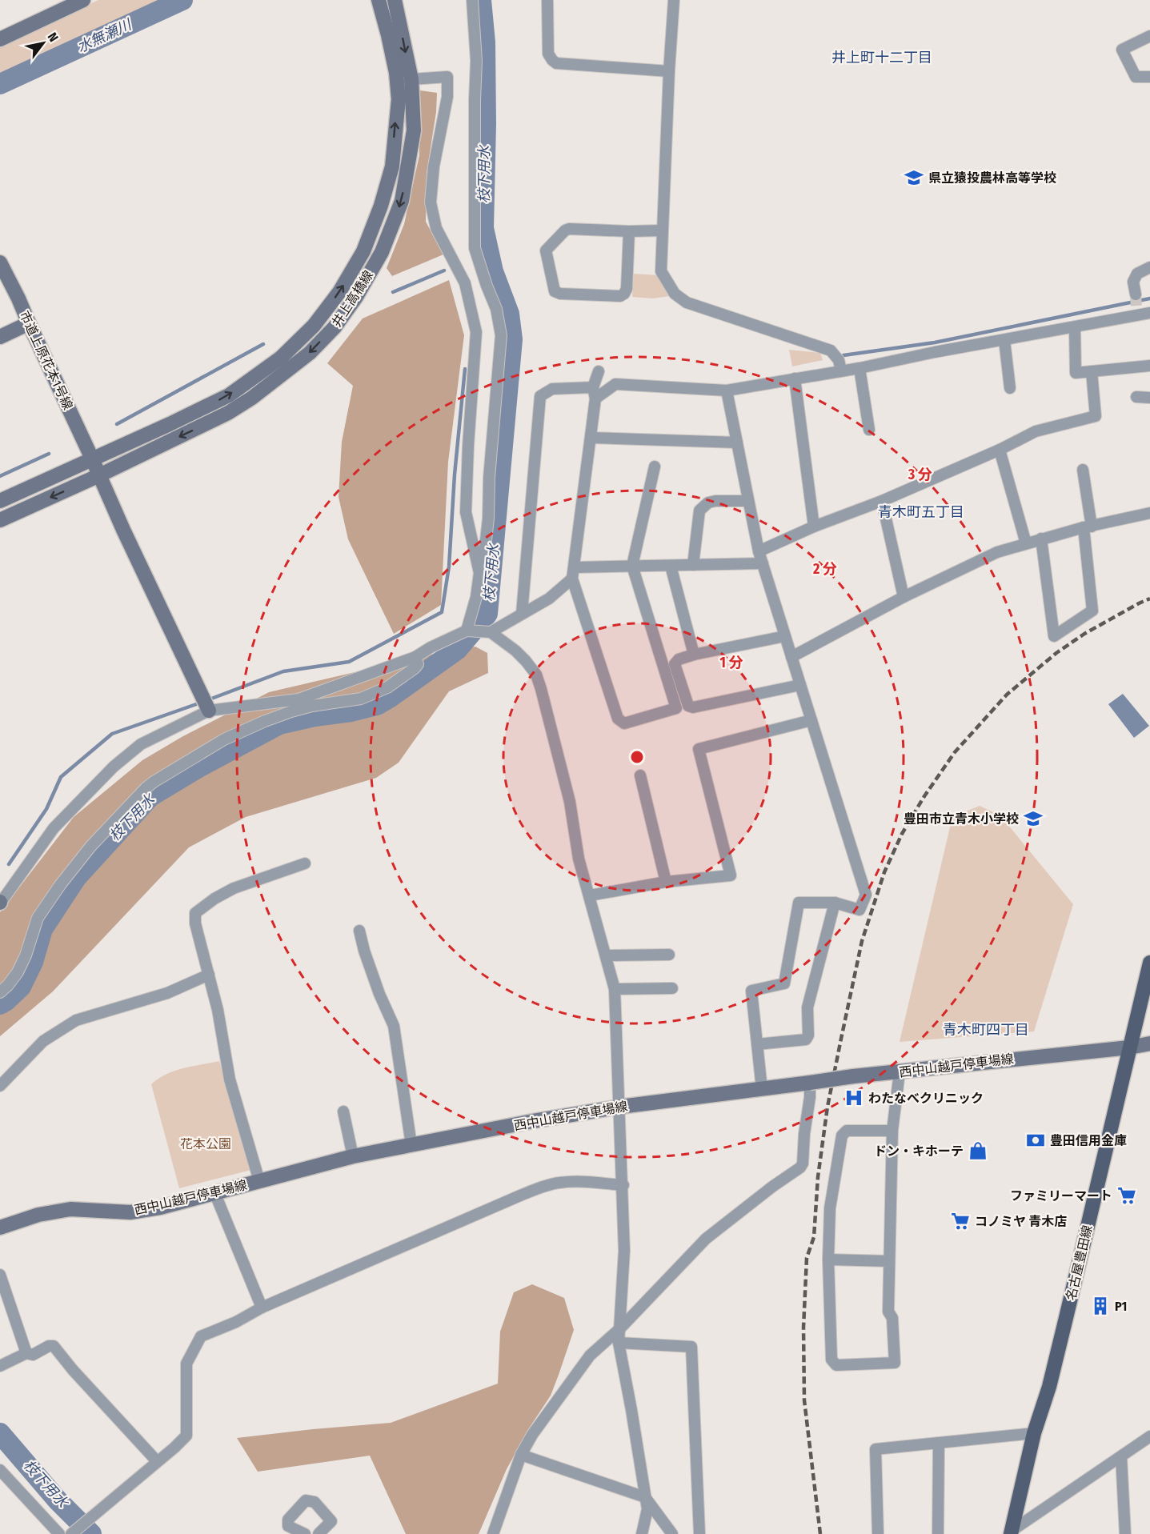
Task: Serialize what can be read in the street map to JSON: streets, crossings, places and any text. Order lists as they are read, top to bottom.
{
  "streets": {
    "main road": ["名古屋豊田線"],
    "street": ["井上高橋線", "市道上原花本1号線", "西中山越戸停車場線"]
  },
  "crossings": [
    ["井上高橋線", "市道上原花本1号線"],
    ["西中山越戸停車場線", "名古屋豊田線"]
  ],
  "districts": ["井上町十二丁目", "青木町五丁目", "青木町四丁目"],
  "water": ["水無瀬川", "枝下用水"],
  "parks": ["花本公園"],
  "places": {
    "school or university": ["県立猿投農林高等学校", "豊田市立青木小学校"],
    "hospital": ["わたなべクリニック"],
    "bank": ["豊田信用金庫"],
    "shop": ["ドン・キホーテ"],
    "supermarket": ["ファミリーマート", "コノミヤ 青木店"],
    "building": ["P1"]
  },
  "north": "top right",
  "rings": ["3 分", "2 分", "1 分"]
}
